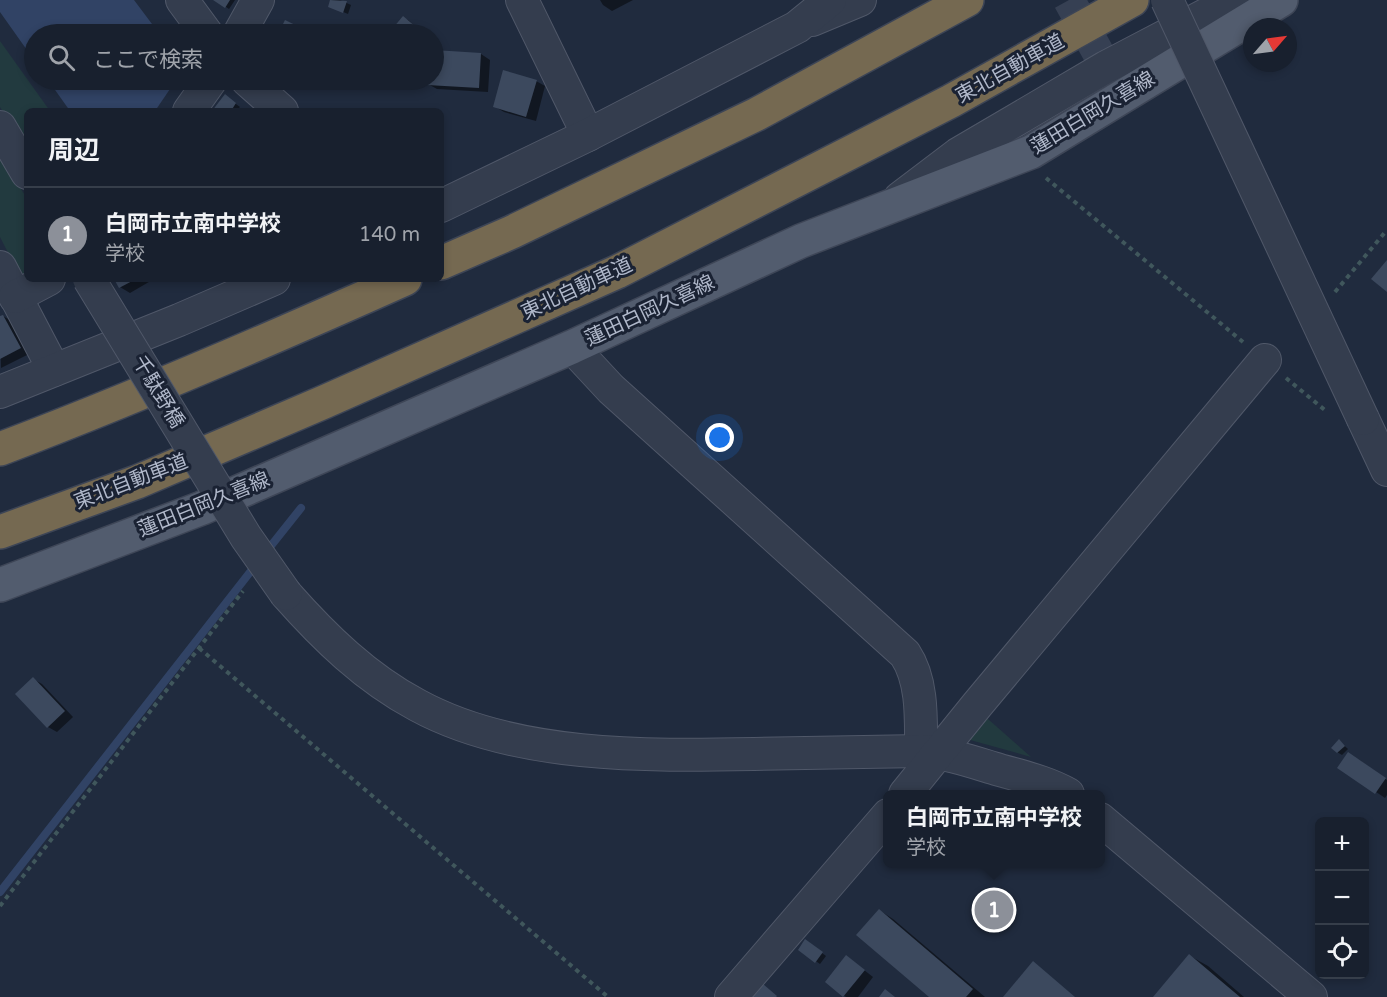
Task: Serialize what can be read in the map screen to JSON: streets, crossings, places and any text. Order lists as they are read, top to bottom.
{
  "streets": {
    "highway": ["東北自動車道"],
    "main road": ["蓮田白岡久喜線"],
    "street": ["千駄野橋"]
  },
  "north": "top right",
  "page": {
    "search": "ここで検索",
    "heading": "周辺",
    "list": [
      {
        "mark": "1",
        "name": "白岡市立南中学校",
        "note": "学校",
        "value": "140 m"
      }
    ],
    "popup": ["白岡市立南中学校", "学校"],
    "map_buttons": ["+", "−"],
    "pins": "1"
  }
}
